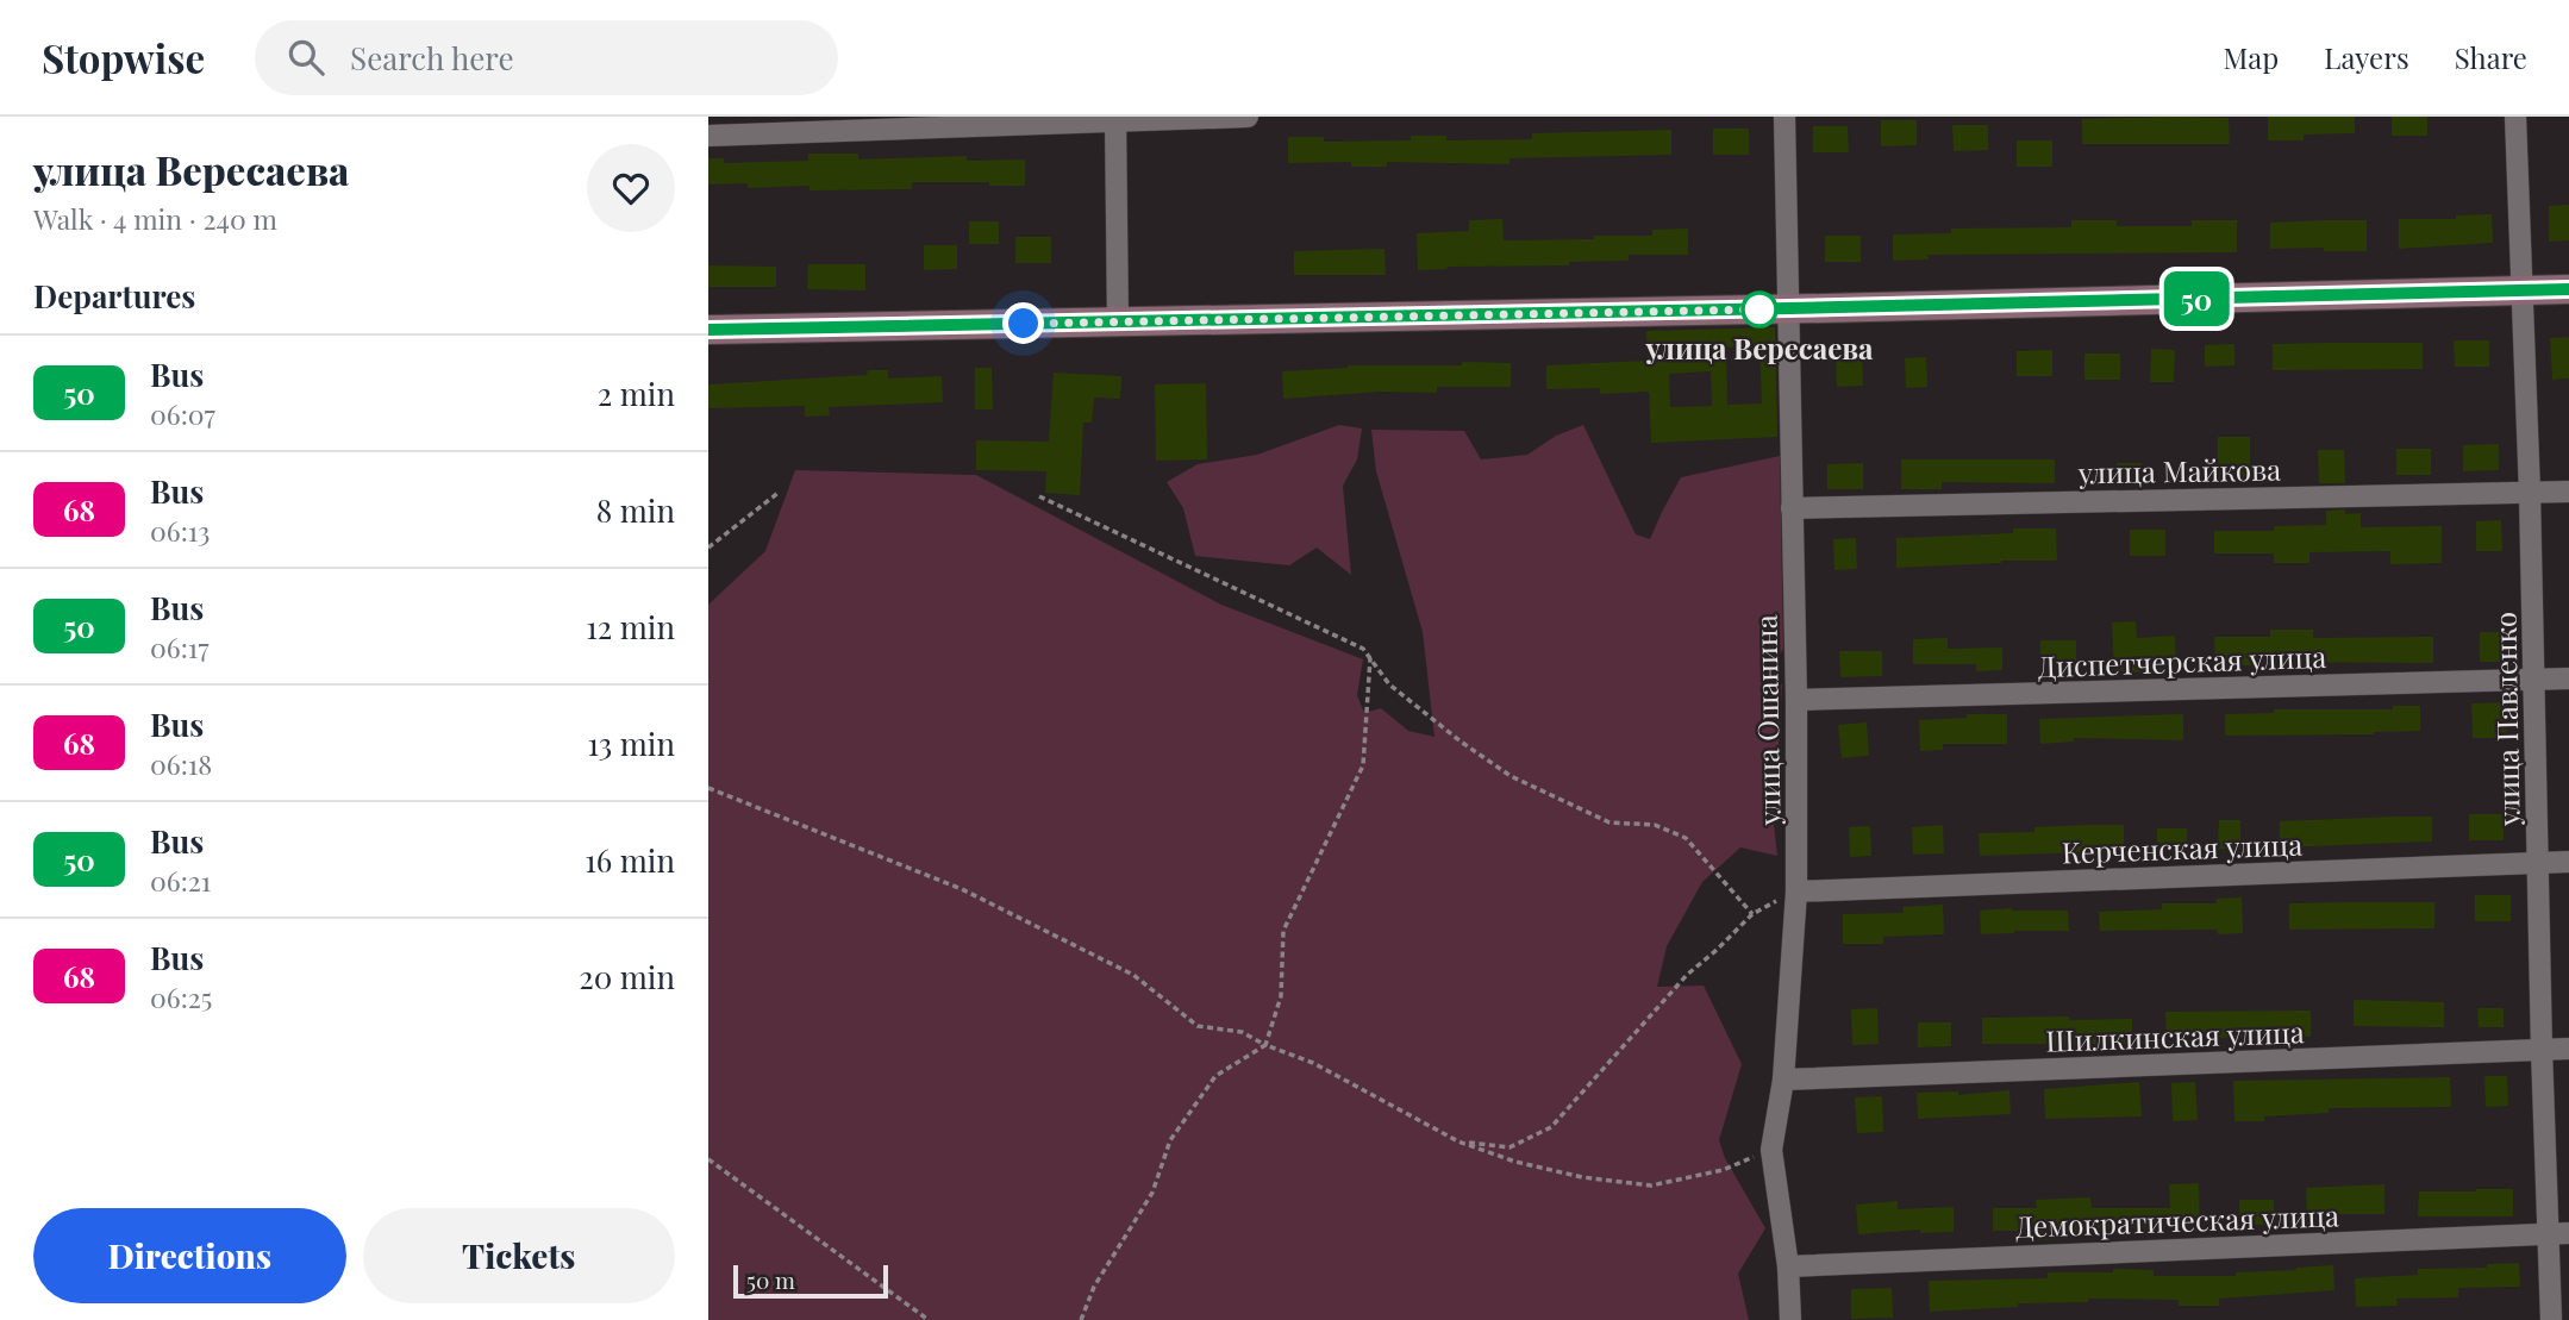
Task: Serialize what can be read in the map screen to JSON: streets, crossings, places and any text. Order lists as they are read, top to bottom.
{
  "streets": {
    "street": [
      "улица Майкова",
      "Диспетчерская улица",
      "улица Павленко",
      "улица Ошанина",
      "Керченская улица",
      "Шилкинская улица",
      "Демократическая улица"
    ]
  },
  "crossings": [
    ["улица Майкова", "улица Павленко"],
    ["улица Майкова", "улица Ошанина"],
    ["Диспетчерская улица", "улица Павленко"],
    ["Диспетчерская улица", "улица Ошанина"],
    ["улица Павленко", "Керченская улица"],
    ["улица Павленко", "Шилкинская улица"],
    ["улица Павленко", "Демократическая улица"],
    ["улица Ошанина", "Керченская улица"],
    ["улица Ошанина", "Шилкинская улица"],
    ["улица Ошанина", "Демократическая улица"]
  ],
  "places": ["улица Вересаева"],
  "lines": ["bus line 50"],
  "scale_bar": "50 m",
  "page": {
    "header": "Stopwise",
    "search": "Search here",
    "nav": ["Map", "Layers", "Share"],
    "heading": [
      ["улица Вересаева", "Walk · 4 min · 240 m"],
      "Departures"
    ],
    "on_map": "50",
    "list": [
      {
        "mark": "50",
        "name": "Bus",
        "note": "06:07",
        "value": "2 min"
      },
      {
        "mark": "68",
        "name": "Bus",
        "note": "06:13",
        "value": "8 min"
      },
      {
        "mark": "50",
        "name": "Bus",
        "note": "06:17",
        "value": "12 min"
      },
      {
        "mark": "68",
        "name": "Bus",
        "note": "06:18",
        "value": "13 min"
      },
      {
        "mark": "50",
        "name": "Bus",
        "note": "06:21",
        "value": "16 min"
      },
      {
        "mark": "68",
        "name": "Bus",
        "note": "06:25",
        "value": "20 min"
      }
    ],
    "buttons": ["Directions", "Tickets"],
    "scale": "50 m"
  }
}
